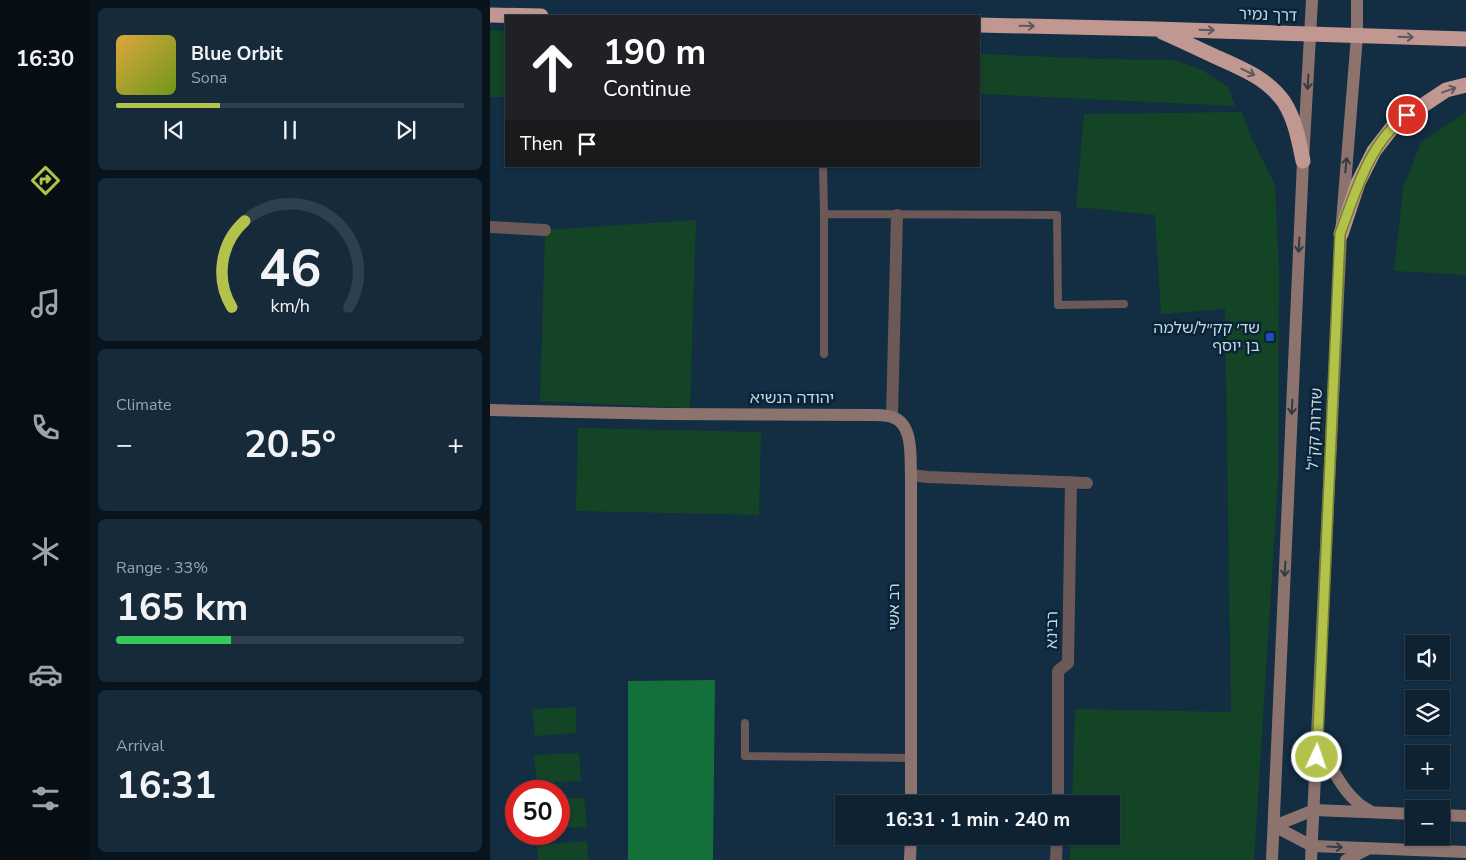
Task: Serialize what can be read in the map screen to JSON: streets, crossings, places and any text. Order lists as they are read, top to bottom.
{
  "streets": {
    "highway": ["דרך נמיר"],
    "main road": ["יהודה הנשיא", "שדרות קק\"ל", "רב אשי"],
    "street": ["רבינא"]
  },
  "crossings": [
    ["דרך נמיר", "שדרות קק\"ל"],
    ["יהודה הנשיא", "רב אשי"]
  ],
  "one_way": ["דרך נמיר"],
  "places": {
    "transit": ["שד׳ קק״ל/שלמה בן יוסף"]
  },
  "page": {
    "tabs": "16:30",
    "turn": ["190 m", "Continue"],
    "song": ["Blue Orbit", "Sona"],
    "then": "Then",
    "tile": [
      "Climate",
      ["Range · 33%", "165 km"],
      ["Arrival", "16:31"]
    ],
    "heat": ["−", "20.5°", "+"],
    "map_buttons": ["+", "−"],
    "limit": "50",
    "trip": "16:31 · 1 min · 240 m",
    "gauge": ["46", "km/h"]
  }
}
